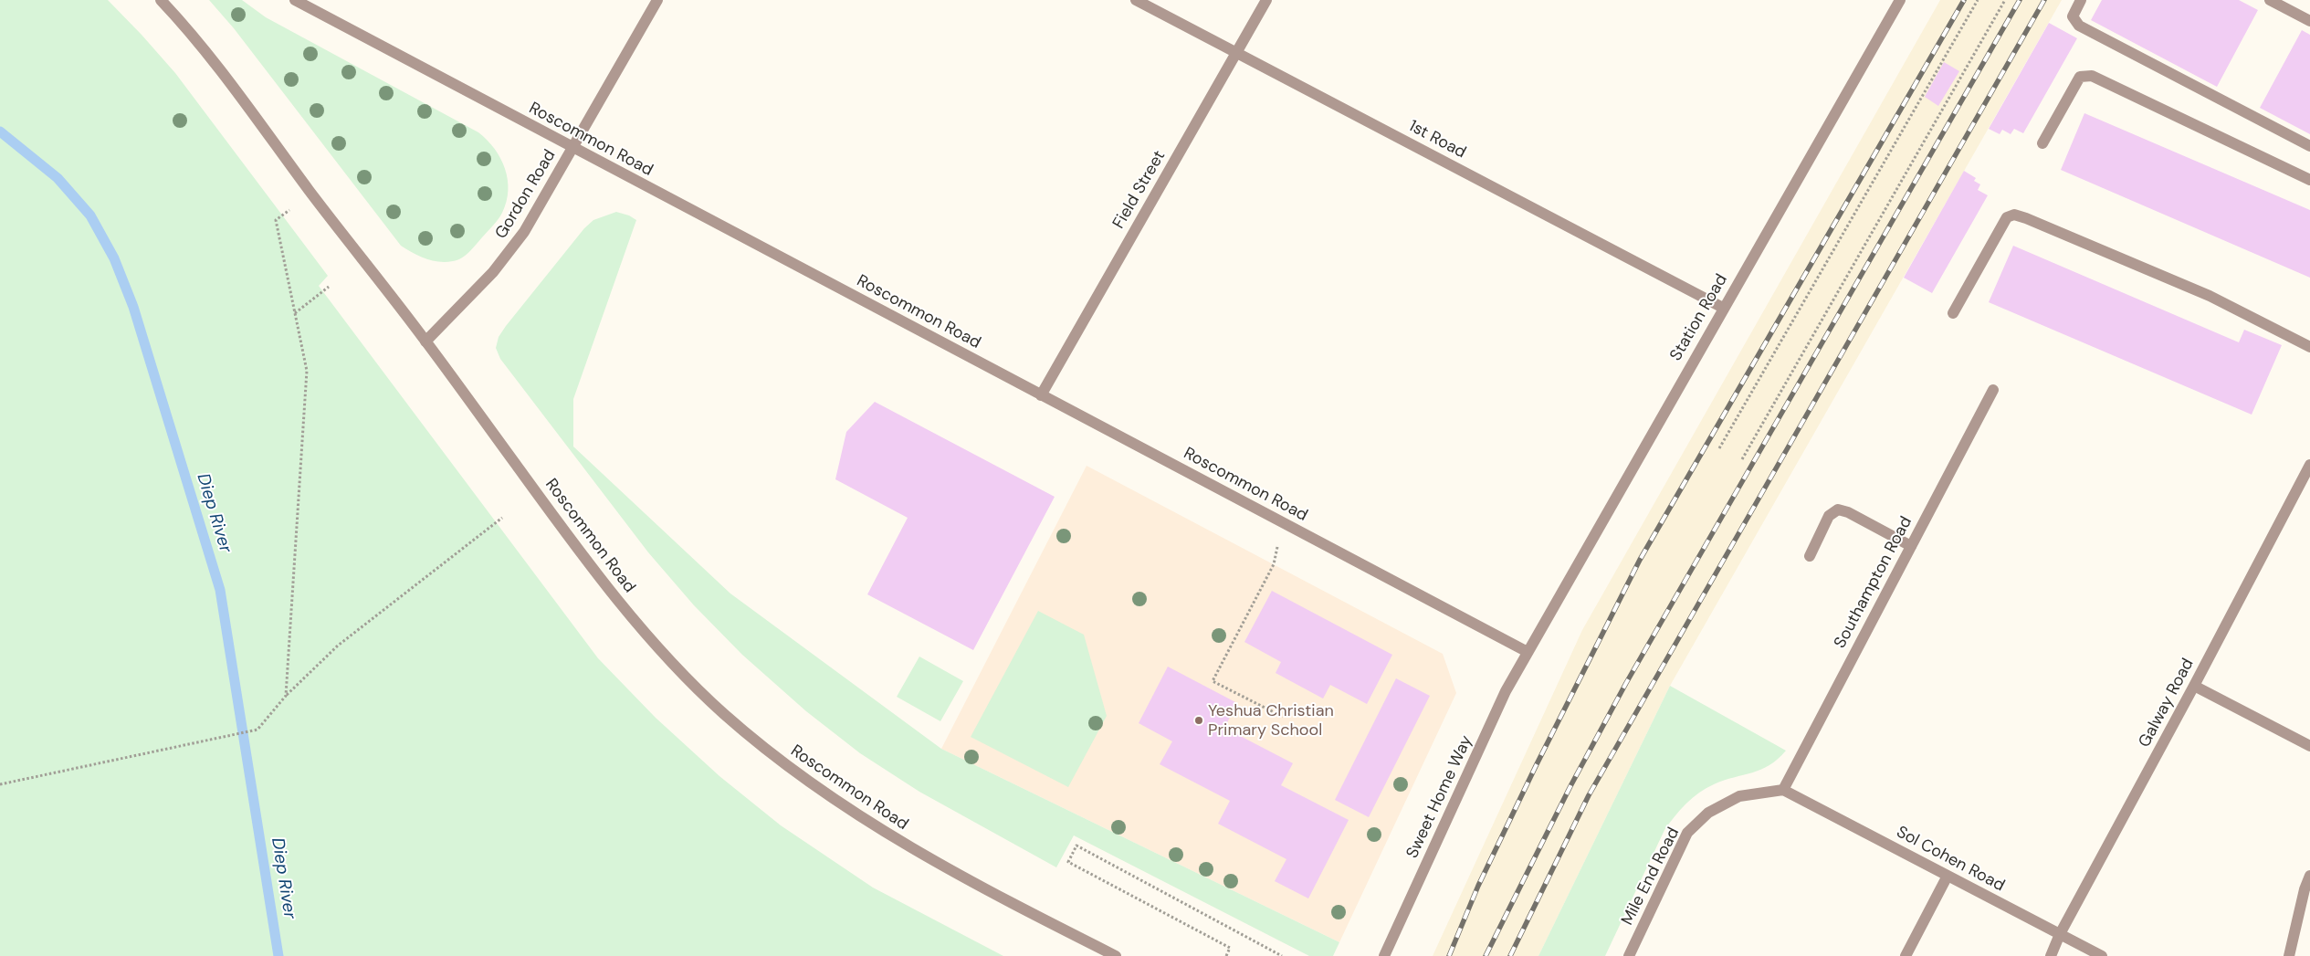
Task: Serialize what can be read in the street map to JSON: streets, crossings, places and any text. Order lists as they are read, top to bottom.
{
  "streets": {
    "street": [
      "Roscommon Road",
      "1st Road",
      "Field Street",
      "Gordon Road",
      "Station Road",
      "Southampton Road",
      "Galway Road",
      "Sweet Home Way",
      "Sol Cohen Road",
      "Mile End Road"
    ]
  },
  "crossings": [
    ["Roscommon Road", "Field Street"],
    ["Roscommon Road", "Gordon Road"],
    ["Roscommon Road", "Station Road"],
    ["Roscommon Road", "Sweet Home Way"],
    ["1st Road", "Field Street"],
    ["1st Road", "Station Road"],
    ["Station Road", "Sweet Home Way"],
    ["Southampton Road", "Sol Cohen Road"],
    ["Southampton Road", "Mile End Road"],
    ["Galway Road", "Sol Cohen Road"],
    ["Sol Cohen Road", "Mile End Road"]
  ],
  "water": ["Diep River"],
  "places": ["Yeshua Christian Primary School"]
}
